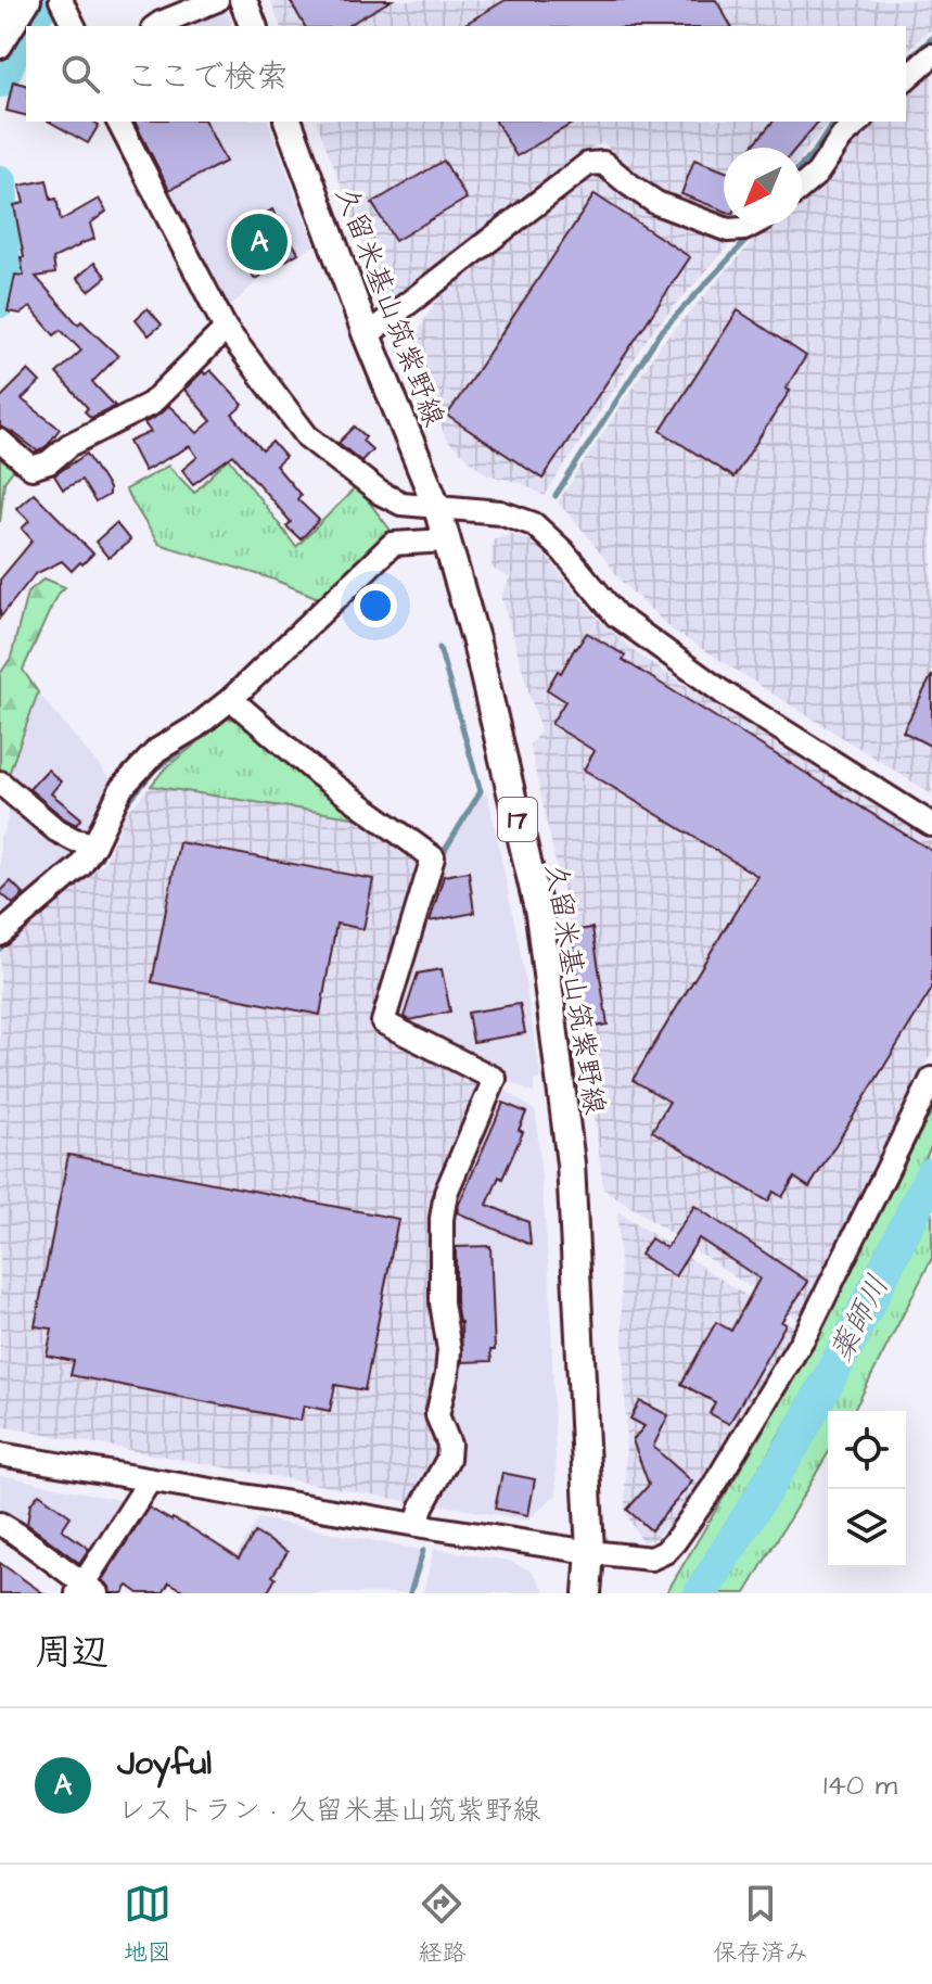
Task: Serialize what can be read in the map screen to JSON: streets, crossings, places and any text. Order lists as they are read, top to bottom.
{
  "streets": {
    "main road": ["久留米基山筑紫野線", "17"]
  },
  "water": ["薬師川"],
  "north": "bottom left",
  "page": {
    "search": "ここで検索",
    "pins": "A",
    "heading": "周辺",
    "list": [
      {
        "mark": "A",
        "name": "Joyful",
        "note": "レストラン · 久留米基山筑紫野線",
        "value": "140 m"
      }
    ],
    "nav": ["地図", "経路", "保存済み"]
  }
}
